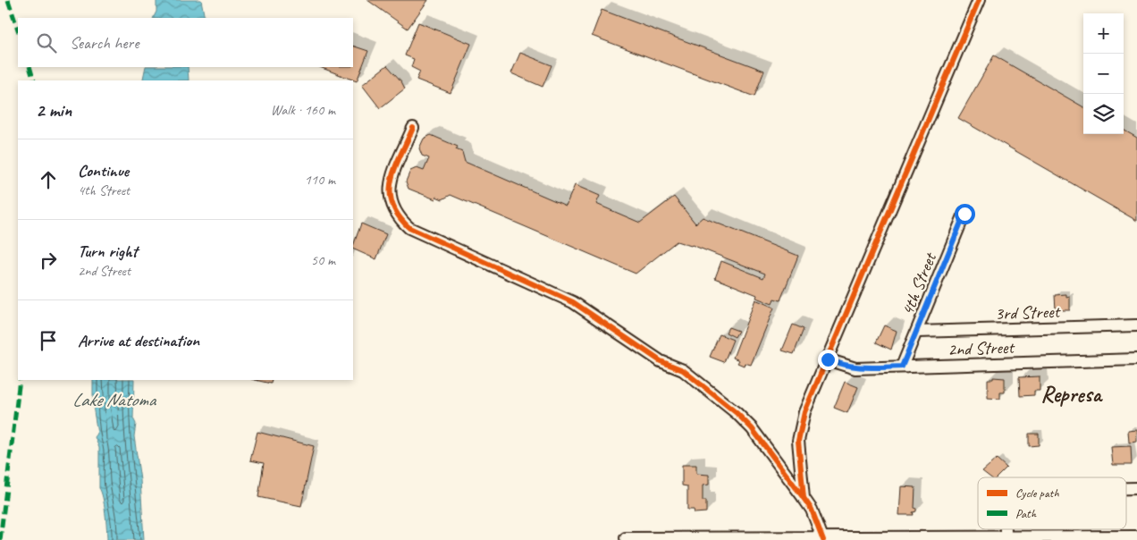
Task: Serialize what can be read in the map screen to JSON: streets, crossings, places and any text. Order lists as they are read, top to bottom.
{
  "streets": {
    "street": ["4th Street", "3rd Street", "2nd Street"]
  },
  "crossings": [
    ["4th Street", "3rd Street"],
    ["4th Street", "2nd Street"]
  ],
  "districts": ["Represa"],
  "water": ["Lake Natoma"],
  "legend": ["Cycle path", "Path"],
  "page": {
    "map_buttons": ["+", "−"],
    "search": "Search here",
    "heading": ["2 min", "Walk · 160 m"],
    "list": [
      ["Continue", "4th Street", "110 m"],
      ["Turn right", "2nd Street", "50 m"],
      "Arrive at destination"
    ]
  }
}
